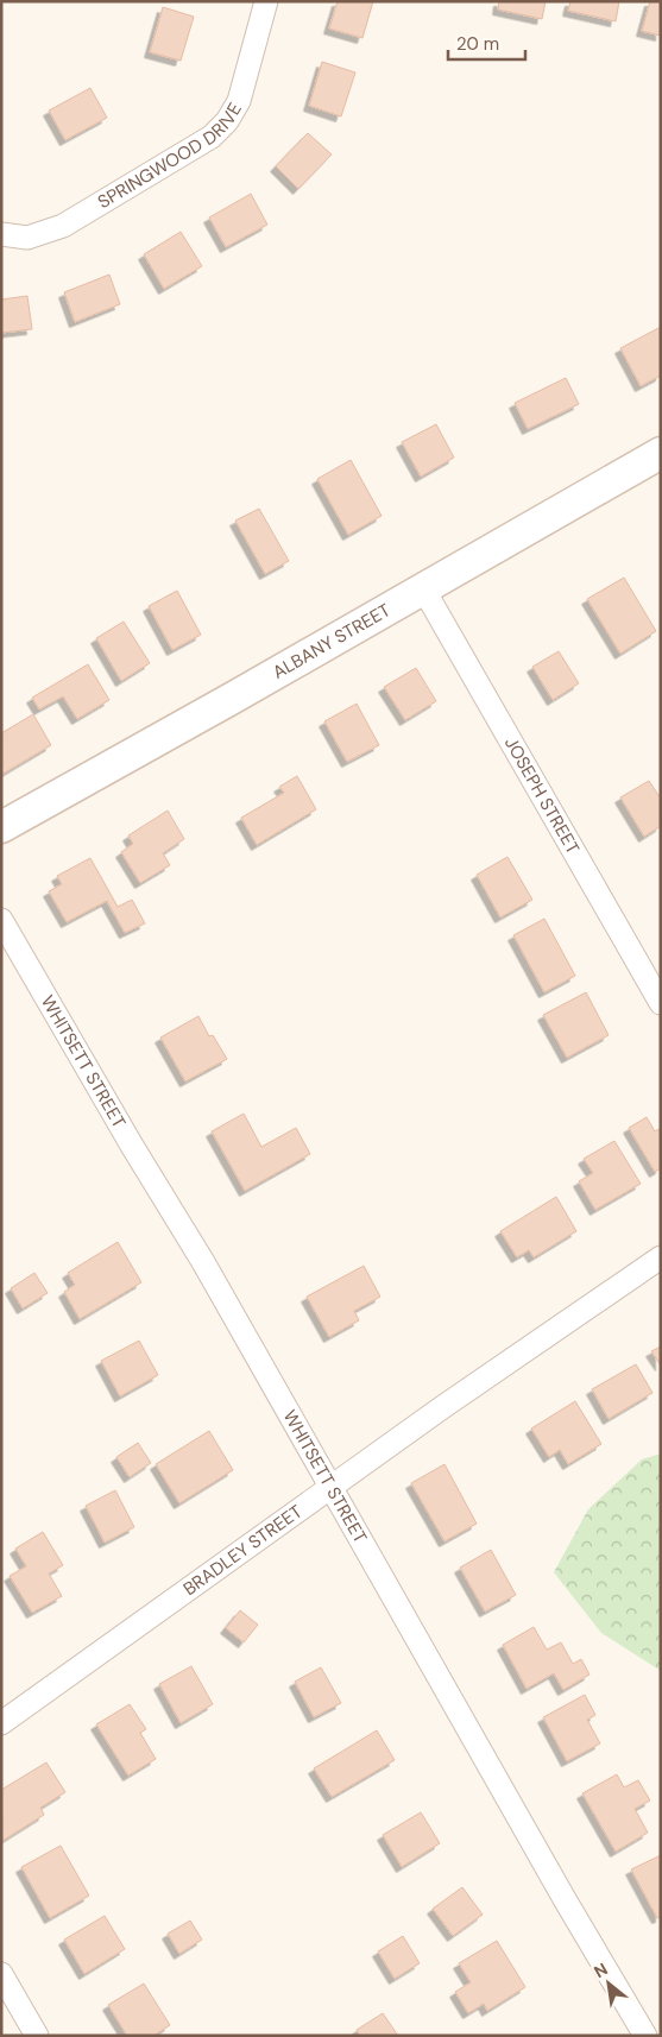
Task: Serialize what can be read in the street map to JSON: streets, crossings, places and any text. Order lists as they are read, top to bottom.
{
  "streets": {
    "street": [
      "SPRINGWOOD DRIVE",
      "ALBANY STREET",
      "JOSEPH STREET",
      "WHITSETT STREET",
      "BRADLEY STREET"
    ]
  },
  "crossings": [
    ["ALBANY STREET", "JOSEPH STREET"],
    ["WHITSETT STREET", "BRADLEY STREET"]
  ],
  "scale_bar": "20 m",
  "north": "top left"
}
